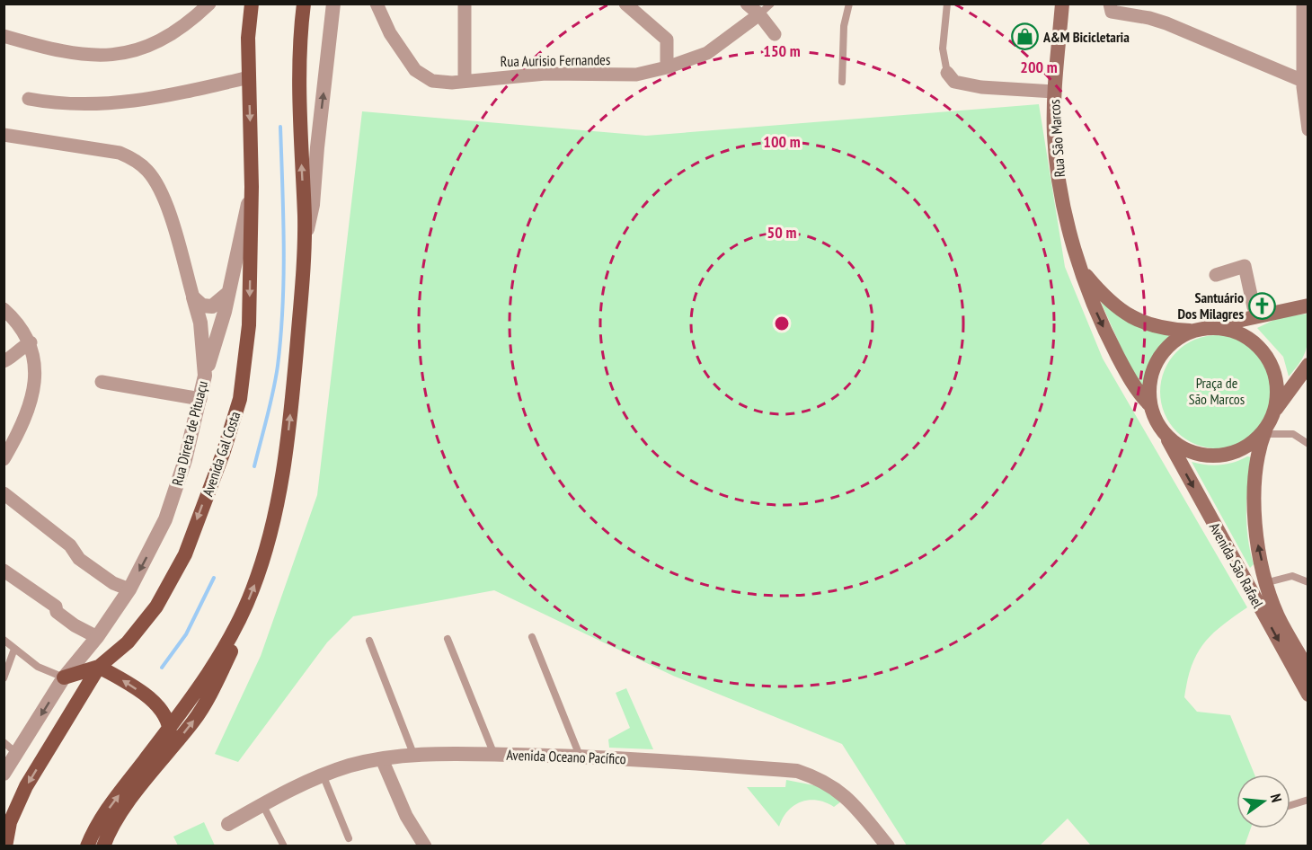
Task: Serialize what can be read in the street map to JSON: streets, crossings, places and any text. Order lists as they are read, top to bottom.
{
  "streets": {
    "main road": ["Rua São Marcos", "Avenida Gal Costa", "Avenida São Rafael"],
    "street": ["Rua Aurisio Fernandes", "Rua Direta de Pituaçu", "Avenida Oceano Pacífico"]
  },
  "crossings": [
    ["Rua São Marcos", "Avenida São Rafael"]
  ],
  "one_way": ["Rua Direta de Pituaçu"],
  "parks": ["Praça de São Marcos"],
  "places": {
    "shop": ["A&M Bicicletaria"],
    "church": ["Santuário Dos Milagres"]
  },
  "north": "right",
  "rings": [
    "150 m",
    "200 m",
    "100 m",
    "50 m"
  ]
}
